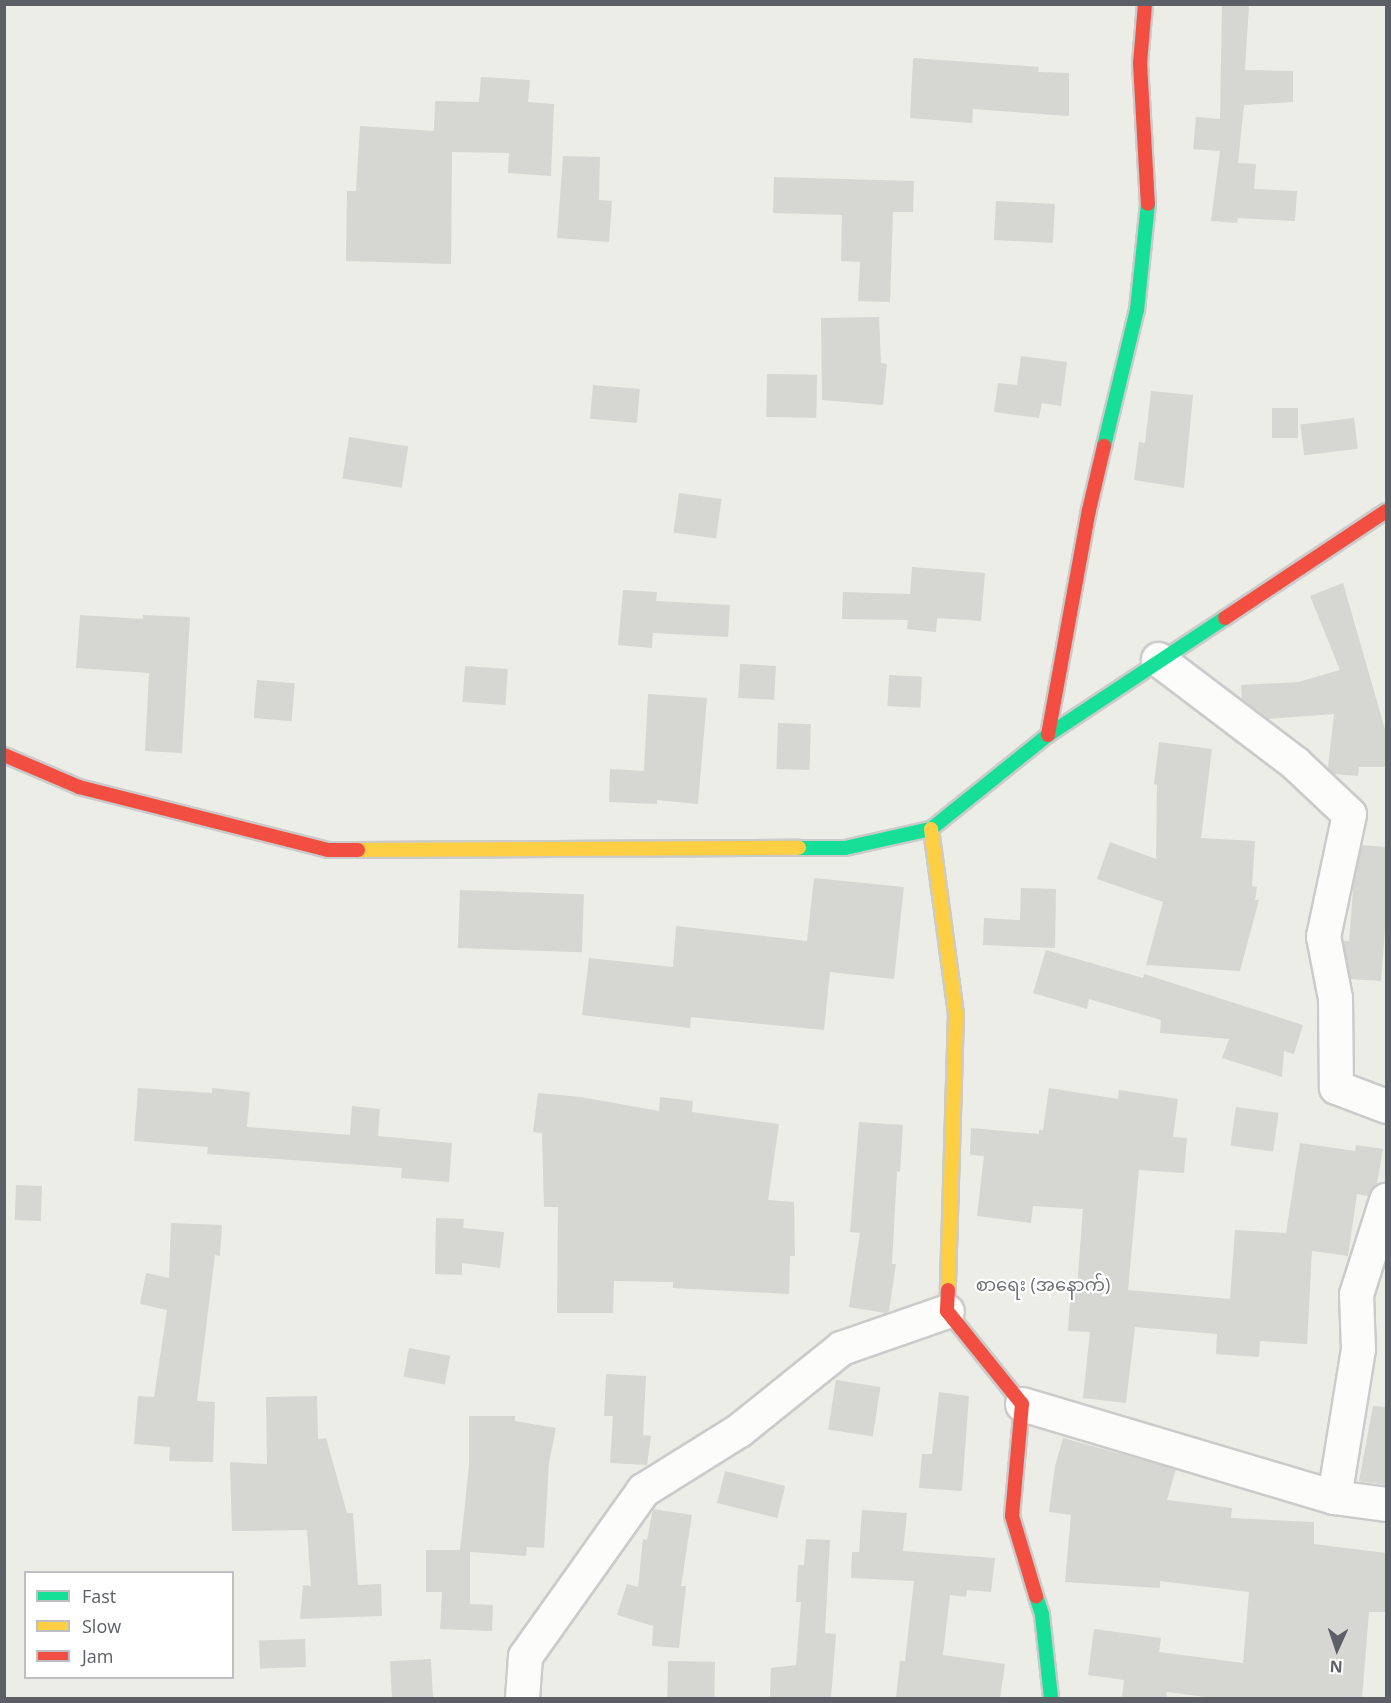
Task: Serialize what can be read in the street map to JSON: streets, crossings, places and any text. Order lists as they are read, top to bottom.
{
  "districts": ["စာရေး (အနောက်)"],
  "legend": ["Fast", "Slow", "Jam"],
  "north": "bottom"
}
